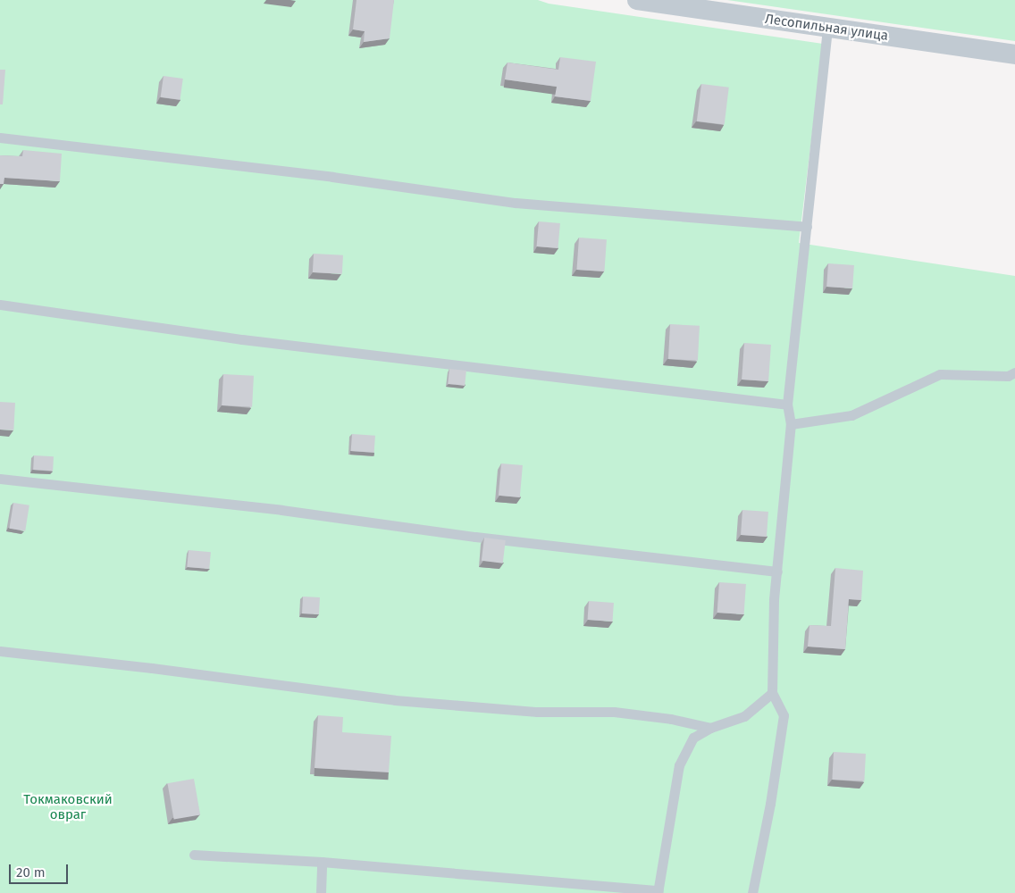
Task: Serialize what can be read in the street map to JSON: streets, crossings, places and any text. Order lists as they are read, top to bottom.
{
  "streets": {
    "street": ["Лесопильная улица"]
  },
  "parks": ["Токмаковский овраг"],
  "scale_bar": "20 m"
}
